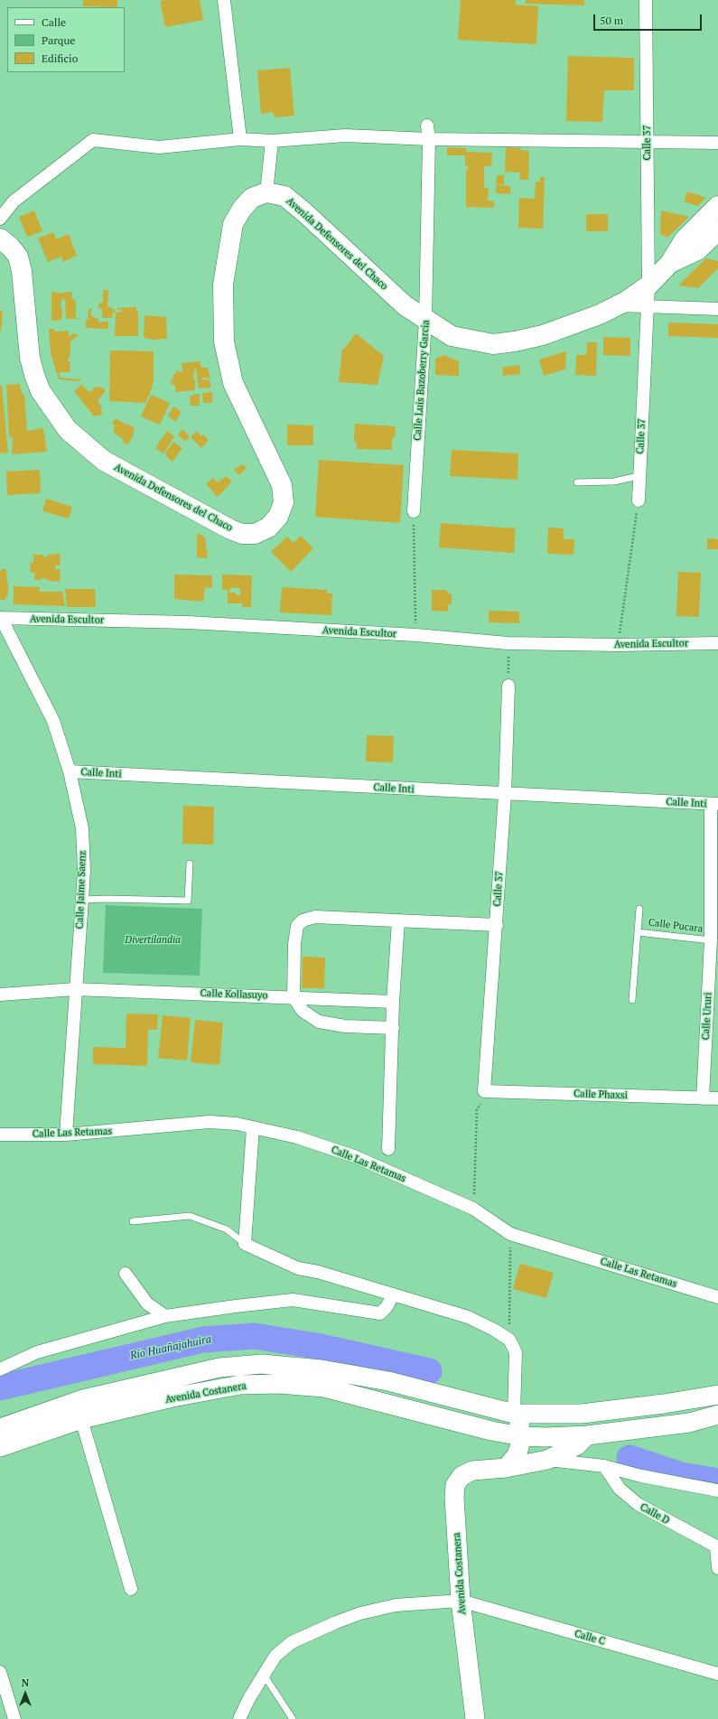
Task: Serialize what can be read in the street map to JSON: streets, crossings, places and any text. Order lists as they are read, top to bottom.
{
  "streets": {
    "main road": ["Avenida Defensores del Chaco", "Avenida Costanera"],
    "street": [
      "Calle 37",
      "Calle Luis Bazoberry Garcia",
      "Avenida Escultor",
      "Calle Inti",
      "Calle Jaime Saenz",
      "Calle Kollasuyo",
      "Calle Ururi",
      "Calle Phaxsi",
      "Calle Las Retamas",
      "Calle D",
      "Calle C"
    ],
    "lane": ["Calle Pucara"]
  },
  "crossings": [
    ["Calle 37", "Avenida Defensores del Chaco"],
    ["Calle 37", "Calle Inti"],
    ["Calle 37", "Calle Phaxsi"],
    ["Avenida Defensores del Chaco", "Calle Luis Bazoberry Garcia"],
    ["Avenida Escultor", "Calle Jaime Saenz"],
    ["Calle Inti", "Calle Jaime Saenz"],
    ["Calle Inti", "Calle Ururi"],
    ["Calle Jaime Saenz", "Calle Kollasuyo"],
    ["Calle Jaime Saenz", "Calle Las Retamas"],
    ["Calle Pucara", "Calle Ururi"],
    ["Calle Ururi", "Calle Phaxsi"],
    ["Avenida Costanera", "Calle C"]
  ],
  "water": ["Río Huañajahuira"],
  "parks": ["Divertilandia"],
  "legend": ["Calle", "Parque", "Edificio"],
  "scale_bar": "50 m",
  "north": "top"
}
